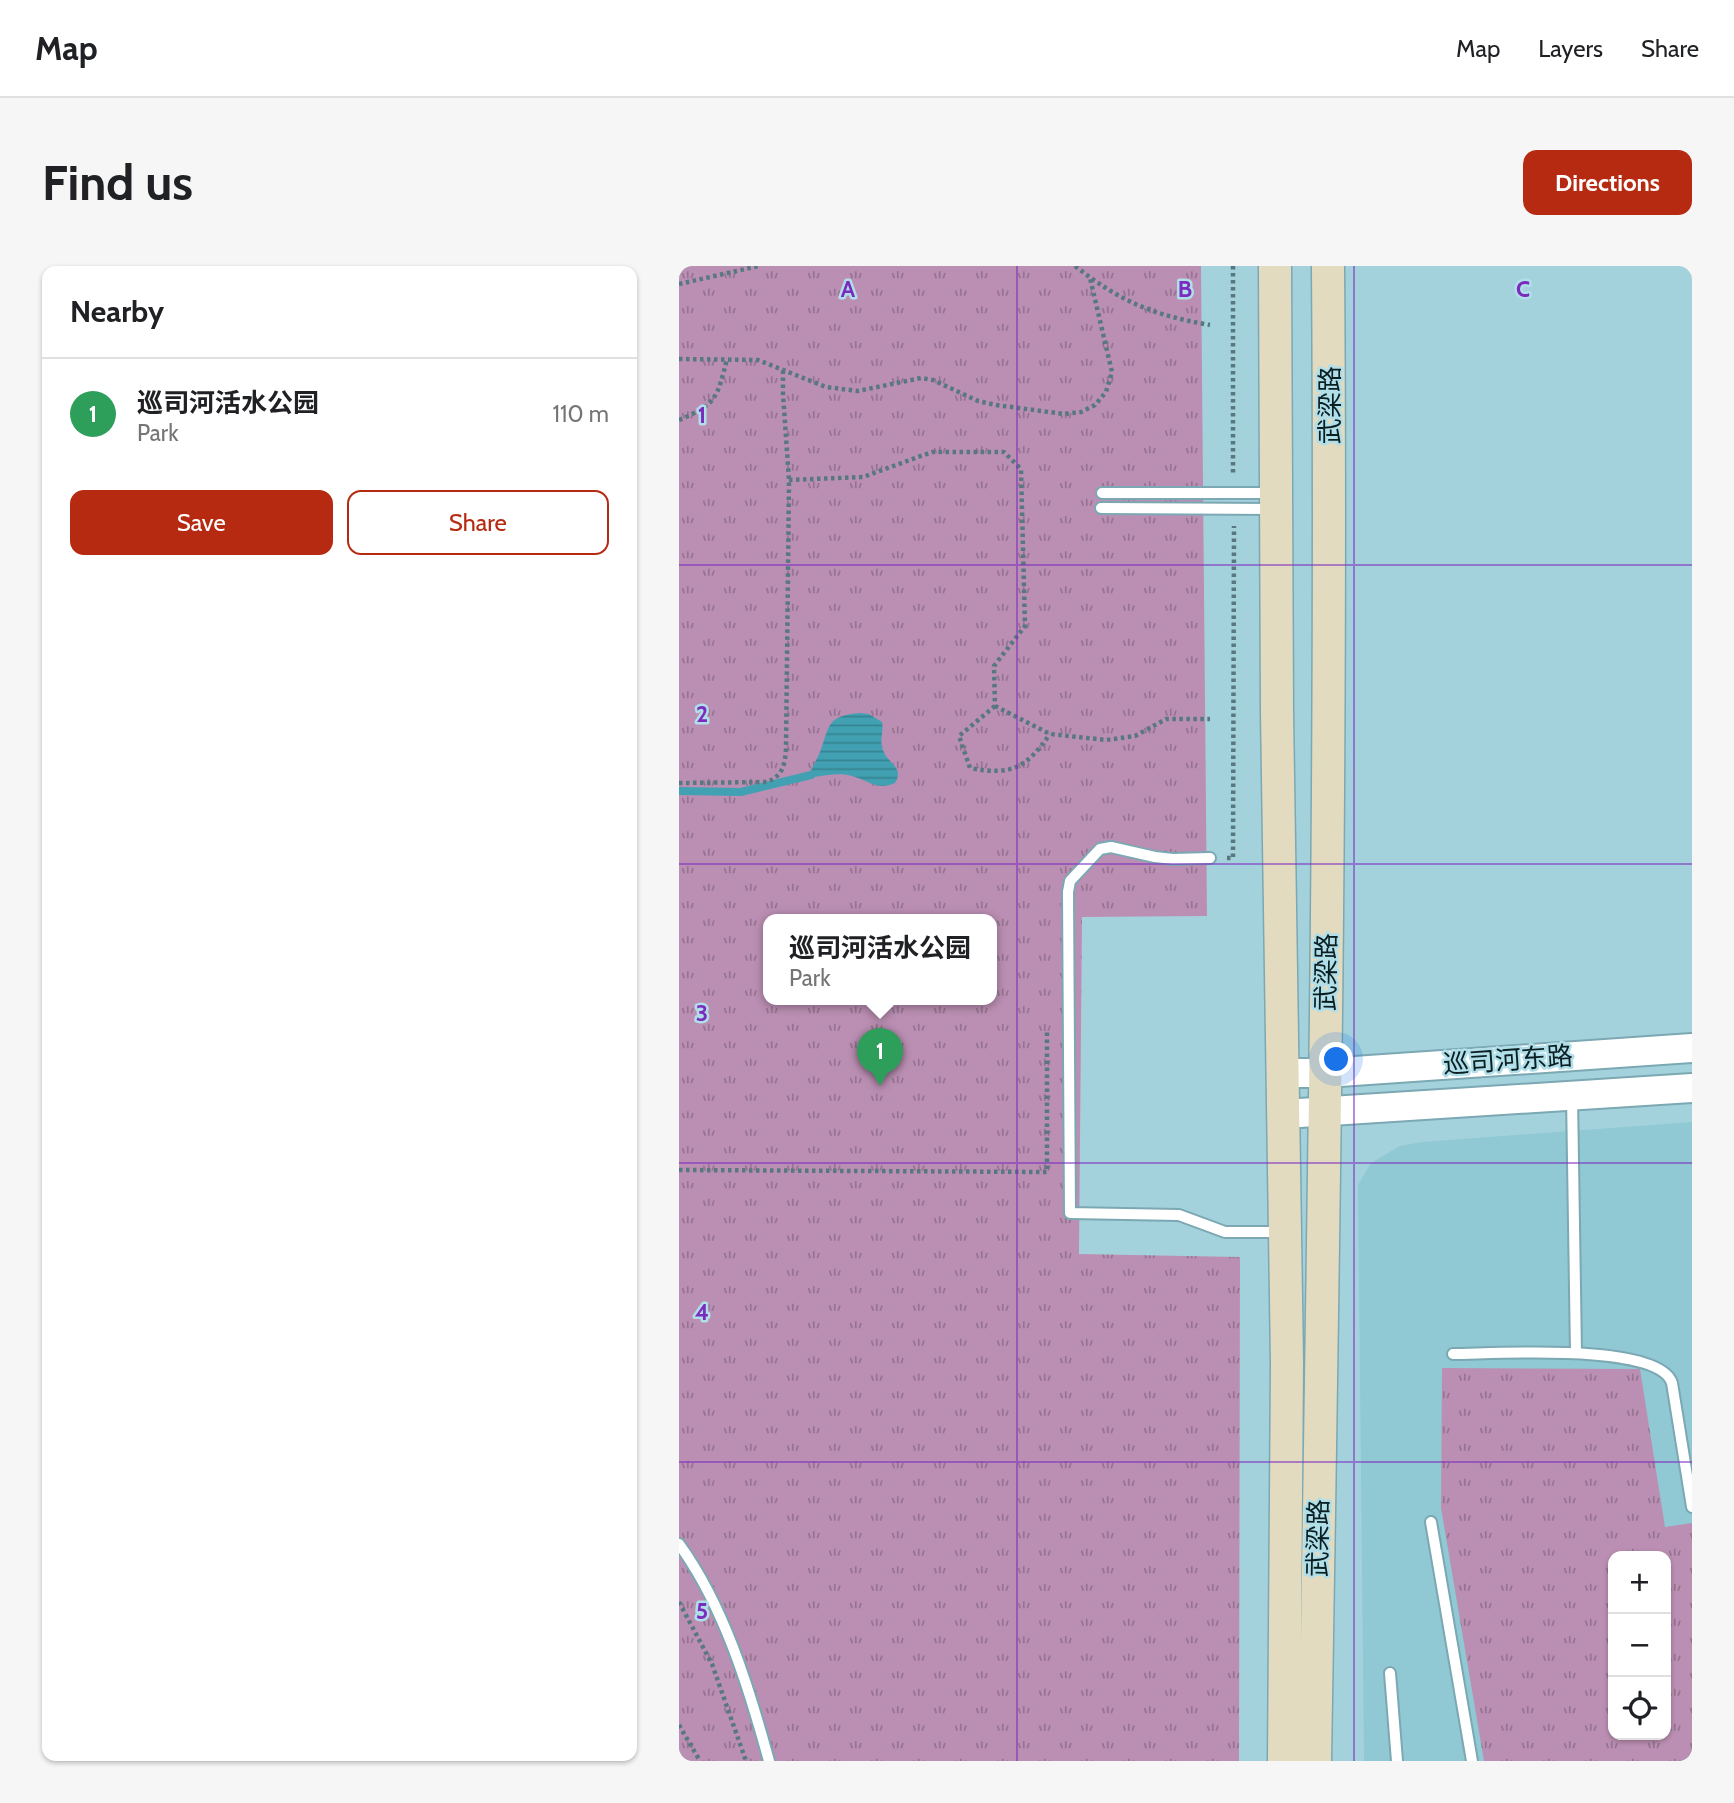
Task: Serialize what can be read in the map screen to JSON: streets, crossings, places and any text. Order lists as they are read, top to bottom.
{
  "streets": {
    "main road": ["武梁路"],
    "street": ["巡司河东路"]
  },
  "crossings": [
    ["武梁路", "巡司河东路"]
  ],
  "page": {
    "header": "Map",
    "nav": ["Map", "Layers", "Share"],
    "buttons": [
      "Directions",
      ["Save", "Share"]
    ],
    "title": "Find us",
    "heading": "Nearby",
    "list": [
      {
        "mark": "1",
        "name": "巡司河活水公园",
        "note": "Park",
        "value": "110 m"
      }
    ],
    "popup": ["巡司河活水公园", "Park"],
    "pins": "1",
    "map_buttons": ["+", "−"]
  },
  "grid": {
    "columns": ["A", "B", "C"],
    "rows": [
      "1",
      "2",
      "3",
      "4",
      "5"
    ]
  }
}
